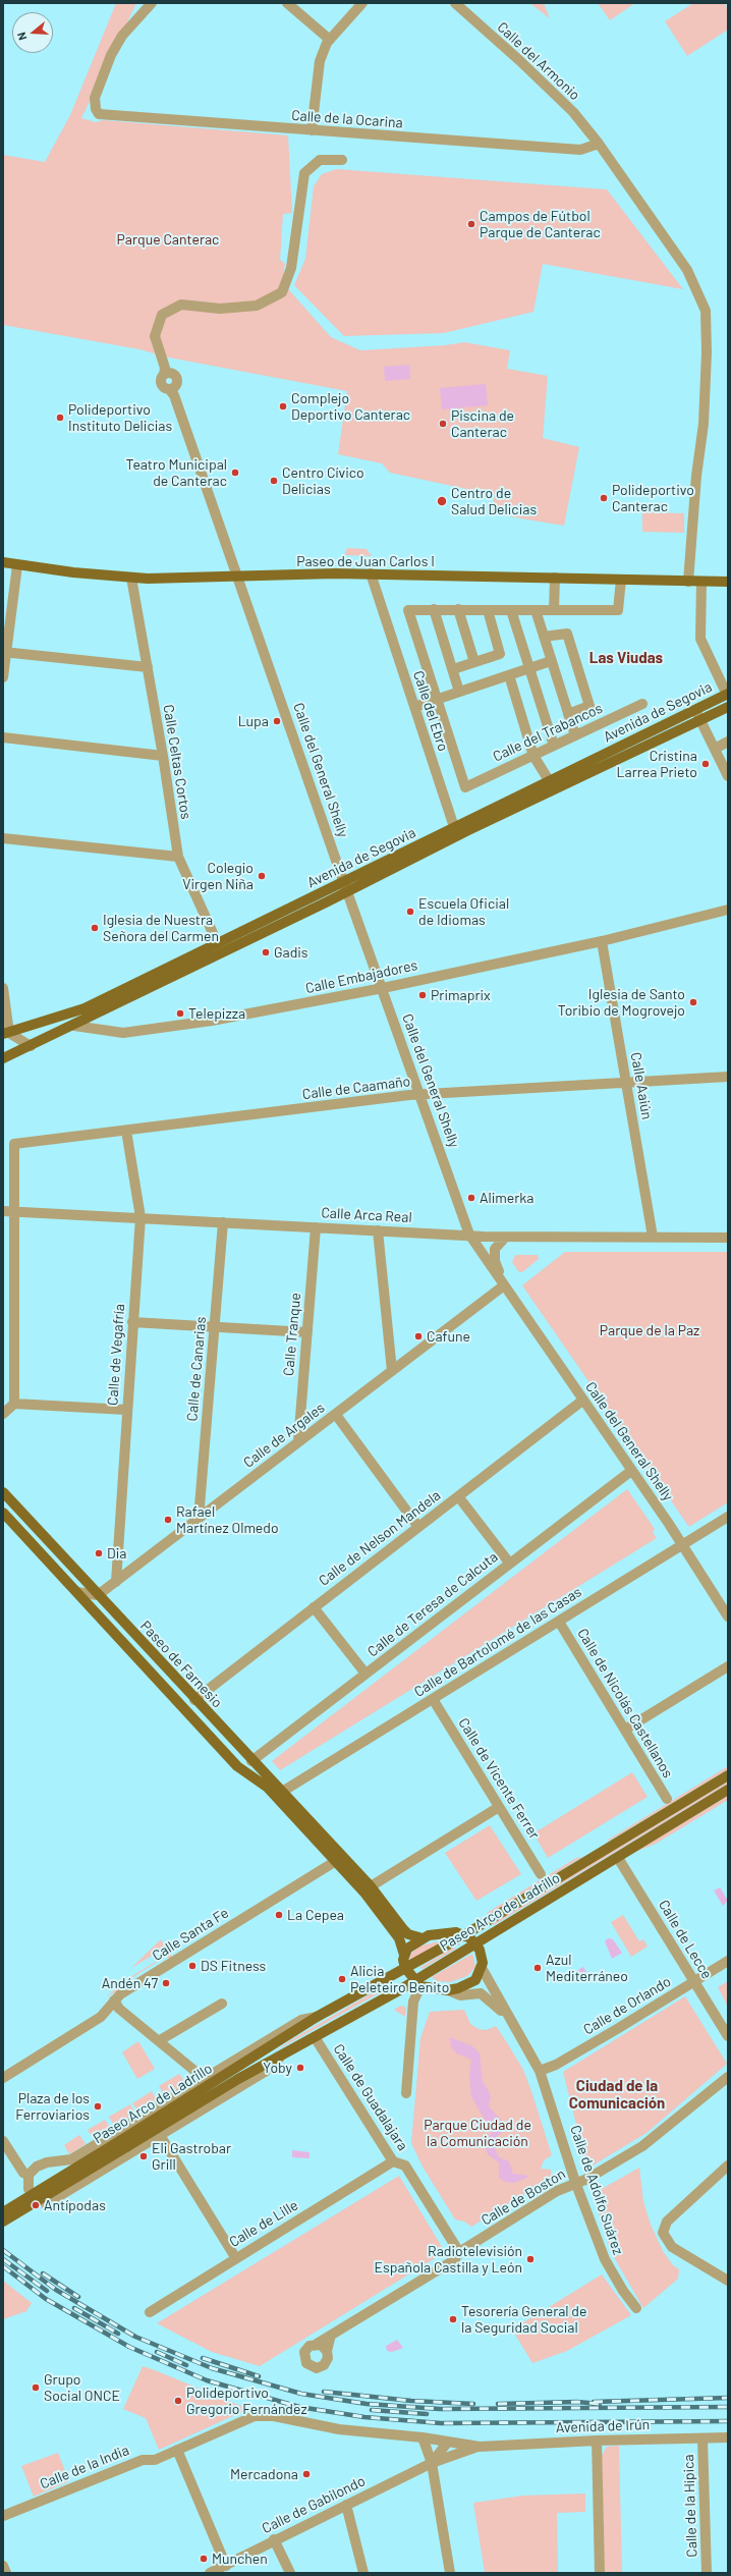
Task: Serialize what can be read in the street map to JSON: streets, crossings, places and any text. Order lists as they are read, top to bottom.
{
  "streets": {
    "main road": [
      "Paseo de Juan Carlos I",
      "Avenida de Segovia",
      "Paseo de Farnesio",
      "Paseo Arco de Ladrillo"
    ],
    "street": [
      "Calle del Armonio",
      "Calle de la Ocarina",
      "Calle del Ebro",
      "Calle del Trabancos",
      "Calle Celtas Cortos",
      "Calle del General Shelly",
      "Calle Embajadores",
      "Calle Aaiún",
      "Calle de Caamaño",
      "Calle Arca Real",
      "Calle Tranque",
      "Calle de Vegafría",
      "Calle de Canarias",
      "Calle de Argales",
      "Calle de Nelson Mandela",
      "Calle de Teresa de Calcuta",
      "Calle de Bartolomé de las Casas",
      "Calle de Nicolás Castellanos",
      "Calle de Vicente Ferrer",
      "Calle Santa Fe",
      "Calle de Lecce",
      "Calle de Orlando",
      "Calle de Guadalajara",
      "Calle de Adolfo Suárez",
      "Calle de Boston",
      "Calle de Lille",
      "Avenida de Irún",
      "Calle de la India",
      "Calle de Gabilondo",
      "Calle de la Hípica"
    ]
  },
  "crossings": [
    ["Calle del Armonio", "Calle de la Ocarina"],
    ["Calle del Armonio", "Paseo de Juan Carlos I"],
    ["Paseo de Juan Carlos I", "Calle del Ebro"],
    ["Paseo de Juan Carlos I", "Calle Celtas Cortos"],
    ["Paseo de Juan Carlos I", "Calle del General Shelly"],
    ["Calle del Ebro", "Avenida de Segovia"],
    ["Avenida de Segovia", "Calle Celtas Cortos"],
    ["Avenida de Segovia", "Calle del General Shelly"],
    ["Avenida de Segovia", "Calle Embajadores"],
    ["Calle del General Shelly", "Calle Embajadores"],
    ["Calle del General Shelly", "Calle de Caamaño"],
    ["Calle del General Shelly", "Calle Arca Real"],
    ["Calle del General Shelly", "Calle de Argales"],
    ["Calle del General Shelly", "Calle de Nelson Mandela"],
    ["Calle del General Shelly", "Calle de Teresa de Calcuta"],
    ["Calle del General Shelly", "Calle de Bartolomé de las Casas"],
    ["Calle Embajadores", "Calle Aaiún"],
    ["Calle Aaiún", "Calle de Caamaño"],
    ["Calle Aaiún", "Calle Arca Real"],
    ["Calle de Caamaño", "Calle Arca Real"],
    ["Calle de Caamaño", "Calle de Vegafría"],
    ["Calle Arca Real", "Calle Tranque"],
    ["Calle Arca Real", "Calle de Vegafría"],
    ["Calle Arca Real", "Calle de Canarias"],
    ["Calle Tranque", "Calle de Argales"],
    ["Calle de Vegafría", "Calle de Argales"],
    ["Calle de Canarias", "Calle de Argales"],
    ["Calle de Argales", "Paseo de Farnesio"],
    ["Calle de Nelson Mandela", "Paseo de Farnesio"],
    ["Calle de Teresa de Calcuta", "Paseo de Farnesio"],
    ["Calle de Bartolomé de las Casas", "Paseo de Farnesio"],
    ["Calle de Bartolomé de las Casas", "Calle de Nicolás Castellanos"],
    ["Calle de Bartolomé de las Casas", "Calle de Vicente Ferrer"],
    ["Paseo de Farnesio", "Paseo Arco de Ladrillo"],
    ["Paseo de Farnesio", "Calle Santa Fe"],
    ["Paseo Arco de Ladrillo", "Calle de Lecce"],
    ["Paseo Arco de Ladrillo", "Calle de Guadalajara"],
    ["Calle de Lecce", "Calle de Orlando"],
    ["Calle de Orlando", "Calle de Adolfo Suárez"],
    ["Calle de Guadalajara", "Calle de Boston"],
    ["Calle de Guadalajara", "Calle de Lille"],
    ["Calle de Adolfo Suárez", "Calle de Boston"],
    ["Avenida de Irún", "Calle de la India"],
    ["Avenida de Irún", "Calle de Gabilondo"],
    ["Avenida de Irún", "Calle de la Hípica"]
  ],
  "districts": ["Las Viudas", "Ciudad de la Comunicación"],
  "parks": ["Parque Canterac", "Parque de la Paz", "Parque Ciudad de la Comunicación"],
  "places": [
    "Campos de Fútbol Parque de Canterac",
    "Complejo Deportivo Canterac",
    "Polideportivo Instituto Delicias",
    "Piscina de Canterac",
    "Teatro Municipal de Canterac",
    "Centro Cívico Delicias",
    "Polideportivo Canterac",
    "Centro de Salud Delicias",
    "Lupa",
    "Cristina Larrea Prieto",
    "Colegio Virgen Niña",
    "Escuela Oficial de Idiomas",
    "Iglesia de Nuestra Señora del Carmen",
    "Gadis",
    "Primaprix",
    "Iglesia de Santo Toribio de Mogrovejo",
    "Telepizza",
    "Alimerka",
    "Cafune",
    "Rafael Martínez Olmedo",
    "Dia",
    "La Cepea",
    "DS Fitness",
    "Azul Mediterráneo",
    "Alicia Peleteiro Benito",
    "Andén 47",
    "Yoby",
    "Plaza de los Ferroviarios",
    "Eli Gastrobar Grill",
    "Antípodas",
    "Radiotelevisión Española Castilla y León",
    "Tesorería General de la Seguridad Social",
    "Grupo Social ONCE",
    "Polideportivo Gregorio Fernández",
    "Mercadona",
    "Munchen"
  ],
  "north": "left"
}
